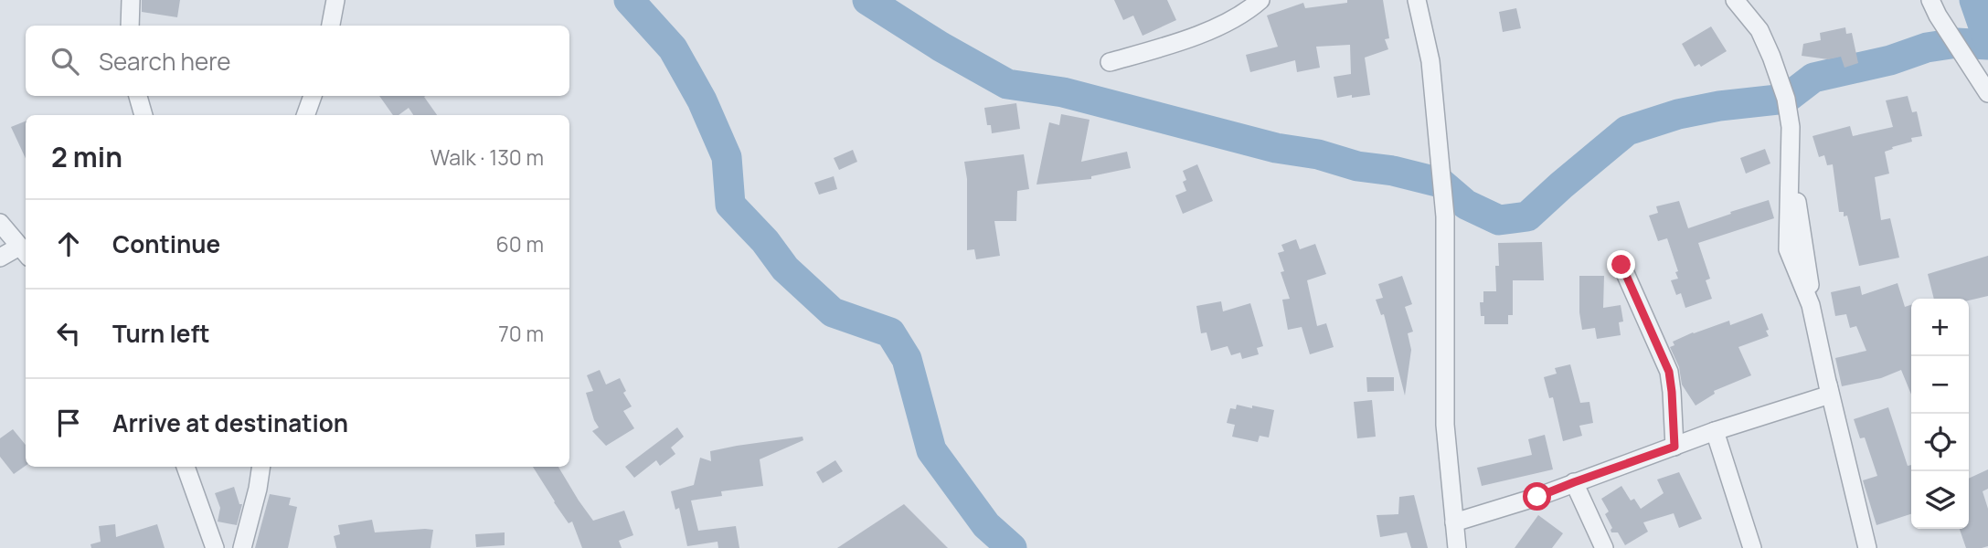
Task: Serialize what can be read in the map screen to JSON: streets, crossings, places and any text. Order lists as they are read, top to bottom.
{
  "page": {
    "search": "Search here",
    "heading": ["2 min", "Walk · 130 m"],
    "list": [
      ["Continue", "60 m"],
      ["Turn left", "70 m"],
      "Arrive at destination"
    ],
    "map_buttons": ["+", "−"]
  }
}
